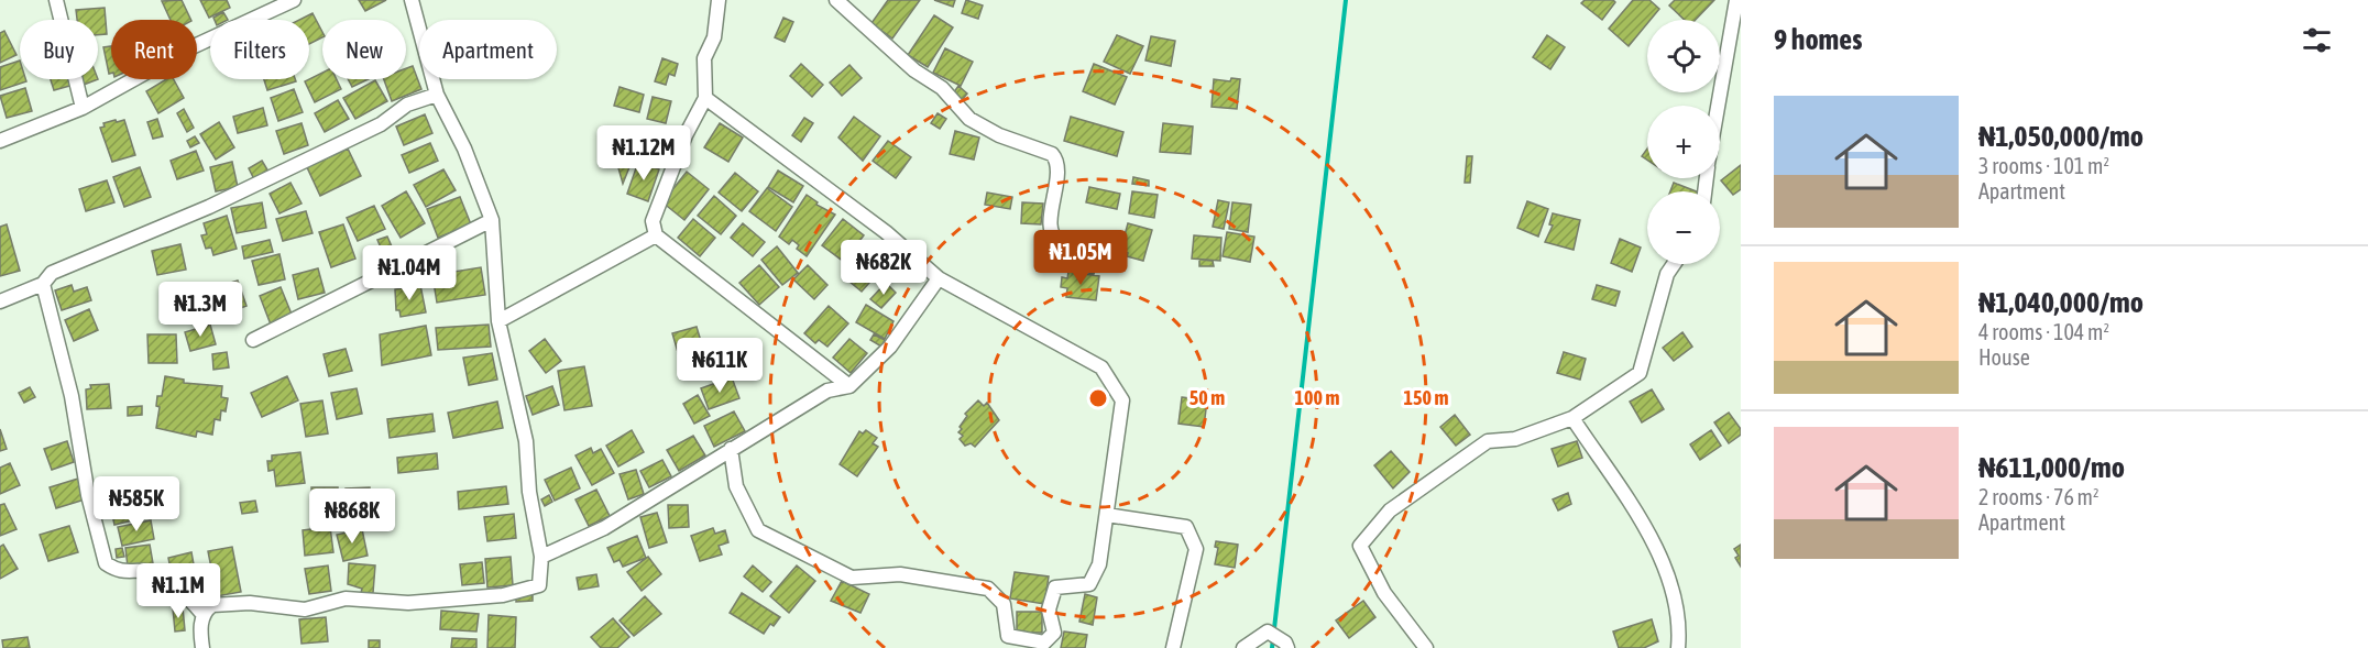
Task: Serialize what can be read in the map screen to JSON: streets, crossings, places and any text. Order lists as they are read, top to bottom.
{
  "page": {
    "heading": "9 homes",
    "map_buttons": ["+", "−"],
    "chip": [
      "Buy",
      "Rent",
      "Filters",
      "New",
      "Apartment"
    ],
    "list": [
      {
        "name": "₦1,050,000/mo",
        "note": "3 rooms · 101 m² · Apartment"
      },
      {
        "name": "₦1,040,000/mo",
        "note": "4 rooms · 104 m² · House"
      },
      {
        "name": "₦611,000/mo",
        "note": "2 rooms · 76 m² · Apartment"
      }
    ],
    "price": [
      "₦1.12M",
      "₦1.05M",
      "₦682K",
      "₦1.04M",
      "₦1.3M",
      "₦611K",
      "₦585K",
      "₦868K",
      "₦1.1M"
    ]
  },
  "rings": ["50 m", "100 m", "150 m"]
}
